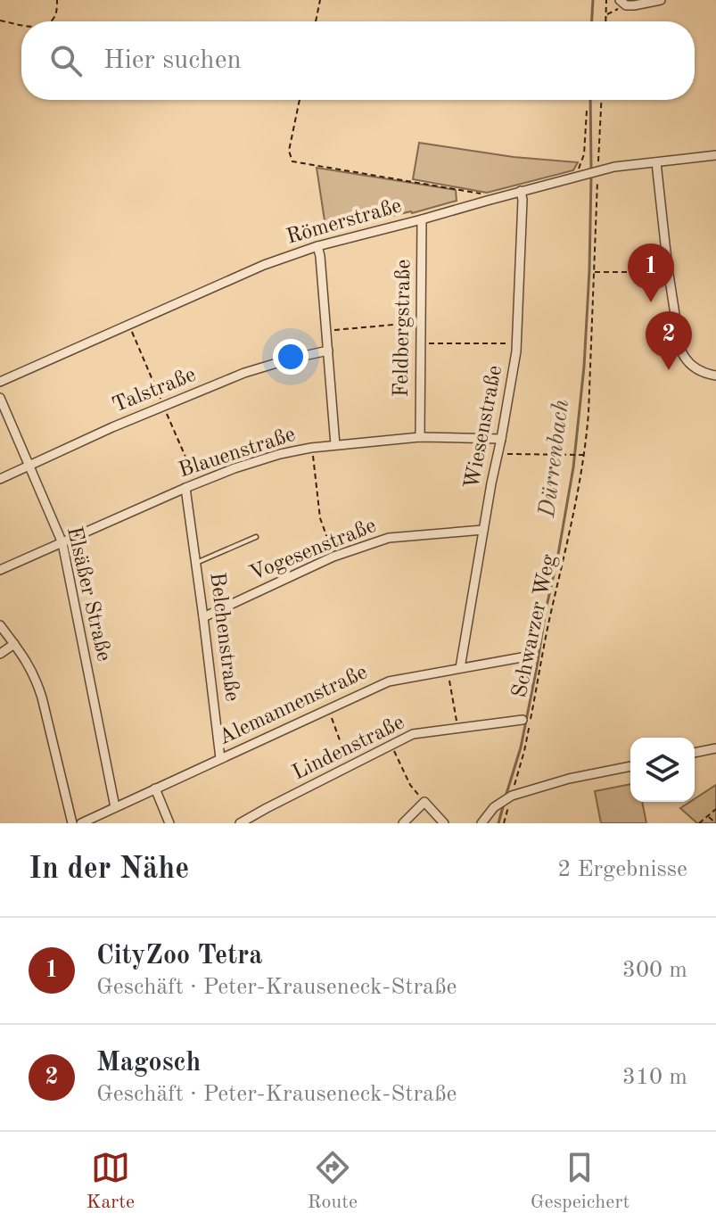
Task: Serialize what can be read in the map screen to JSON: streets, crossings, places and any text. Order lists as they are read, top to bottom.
{
  "streets": {
    "street": [
      "Römerstraße",
      "Feldbergstraße",
      "Talstraße",
      "Wiesenstraße",
      "Blauenstraße",
      "Vogesenstraße",
      "Elsäßer Straße",
      "Belchenstraße",
      "Alemannenstraße",
      "Lindenstraße"
    ],
    "path": ["Schwarzer Weg"]
  },
  "crossings": [
    ["Römerstraße", "Feldbergstraße"],
    ["Römerstraße", "Wiesenstraße"],
    ["Römerstraße", "Schwarzer Weg"],
    ["Feldbergstraße", "Blauenstraße"],
    ["Talstraße", "Elsäßer Straße"],
    ["Wiesenstraße", "Blauenstraße"],
    ["Wiesenstraße", "Vogesenstraße"],
    ["Wiesenstraße", "Alemannenstraße"],
    ["Blauenstraße", "Elsäßer Straße"],
    ["Blauenstraße", "Belchenstraße"],
    ["Vogesenstraße", "Belchenstraße"],
    ["Elsäßer Straße", "Alemannenstraße"],
    ["Belchenstraße", "Alemannenstraße"]
  ],
  "water": ["Dürrenbach"],
  "page": {
    "search": "Hier suchen",
    "pins": ["1", "2"],
    "heading": ["In der Nähe", "2 Ergebnisse"],
    "list": [
      {
        "mark": "1",
        "name": "CityZoo Tetra",
        "note": "Geschäft · Peter-Krauseneck-Straße",
        "value": "300 m"
      },
      {
        "mark": "2",
        "name": "Magosch",
        "note": "Geschäft · Peter-Krauseneck-Straße",
        "value": "310 m"
      }
    ],
    "nav": ["Karte", "Route", "Gespeichert"]
  }
}
